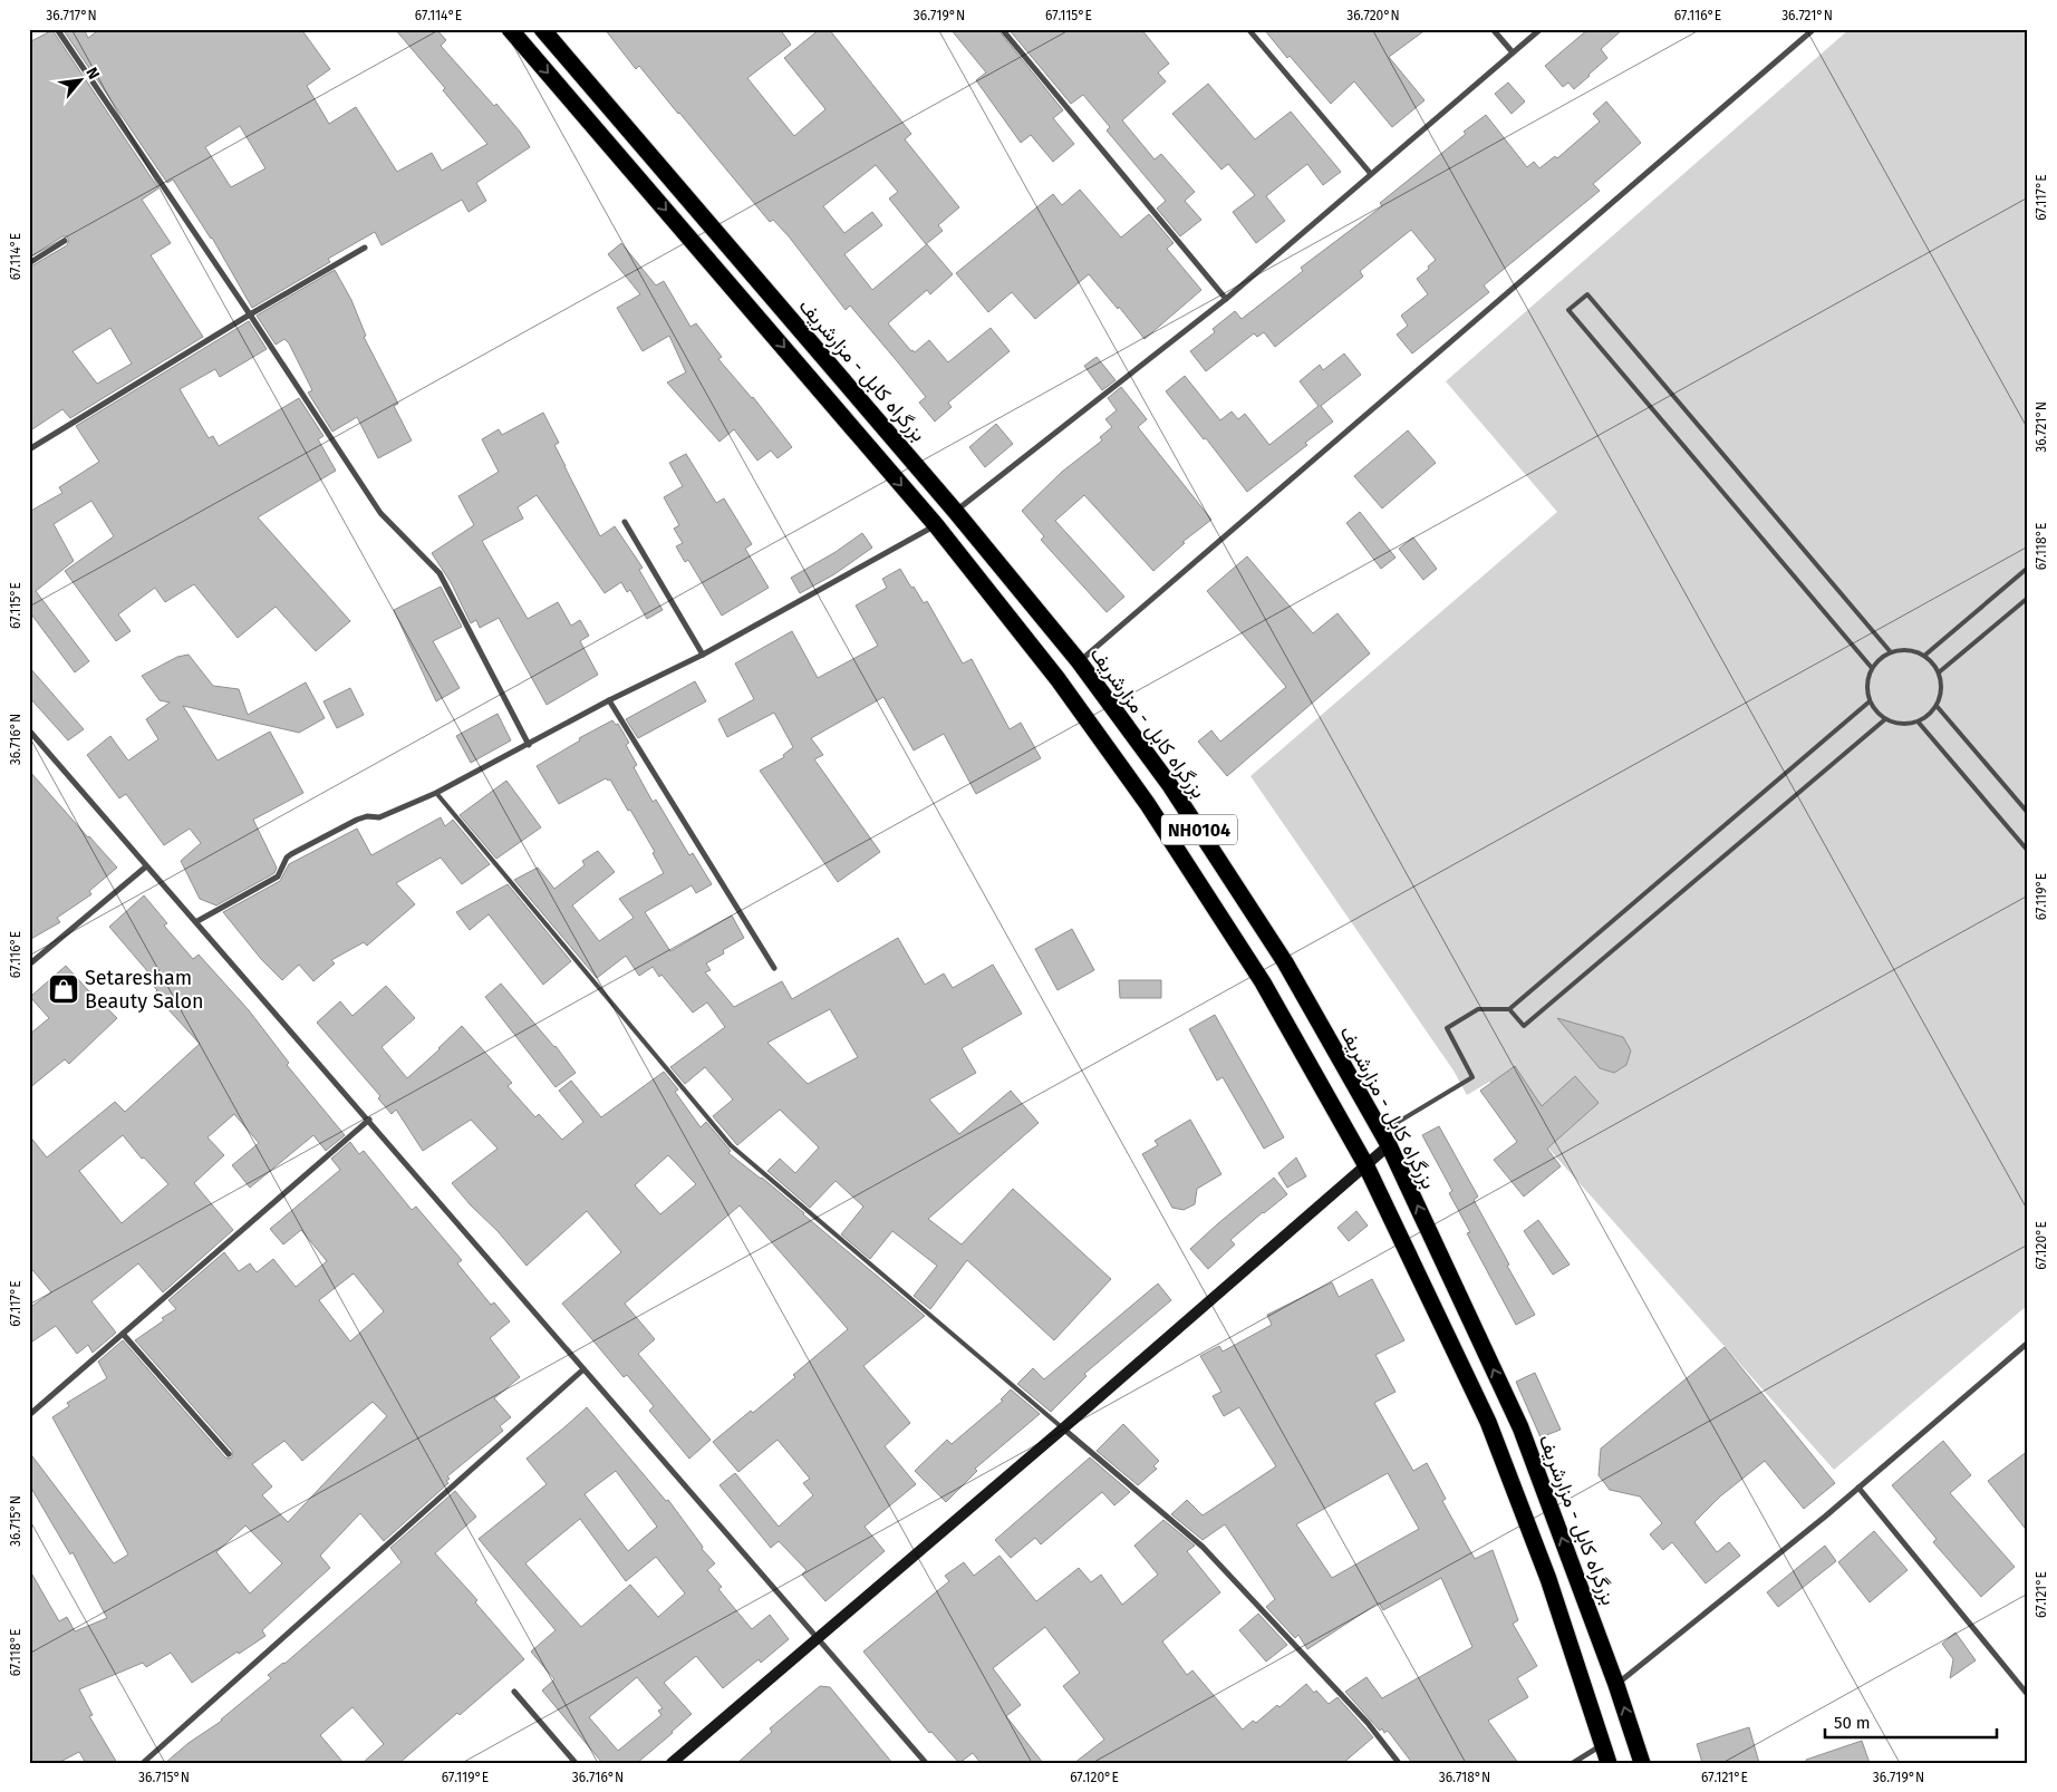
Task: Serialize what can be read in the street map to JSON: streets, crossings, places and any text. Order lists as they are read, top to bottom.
{
  "streets": {
    "highway": ["بزرگراه کابل - مزارشریف", "NH0104"]
  },
  "places": {
    "shop": ["Setaresham Beauty Salon"]
  },
  "scale_bar": "50 m",
  "north": "top right",
  "coordinates": [
    "36.717°N",
    "67.114°E",
    "36.719°N",
    "67.115°E",
    "36.720°N",
    "67.116°E",
    "36.721°N",
    "67.117°E",
    "67.118°E",
    "36.716°N",
    "67.119°E",
    "67.120°E",
    "36.715°N",
    "67.121°E",
    "36.718°N"
  ]
}
